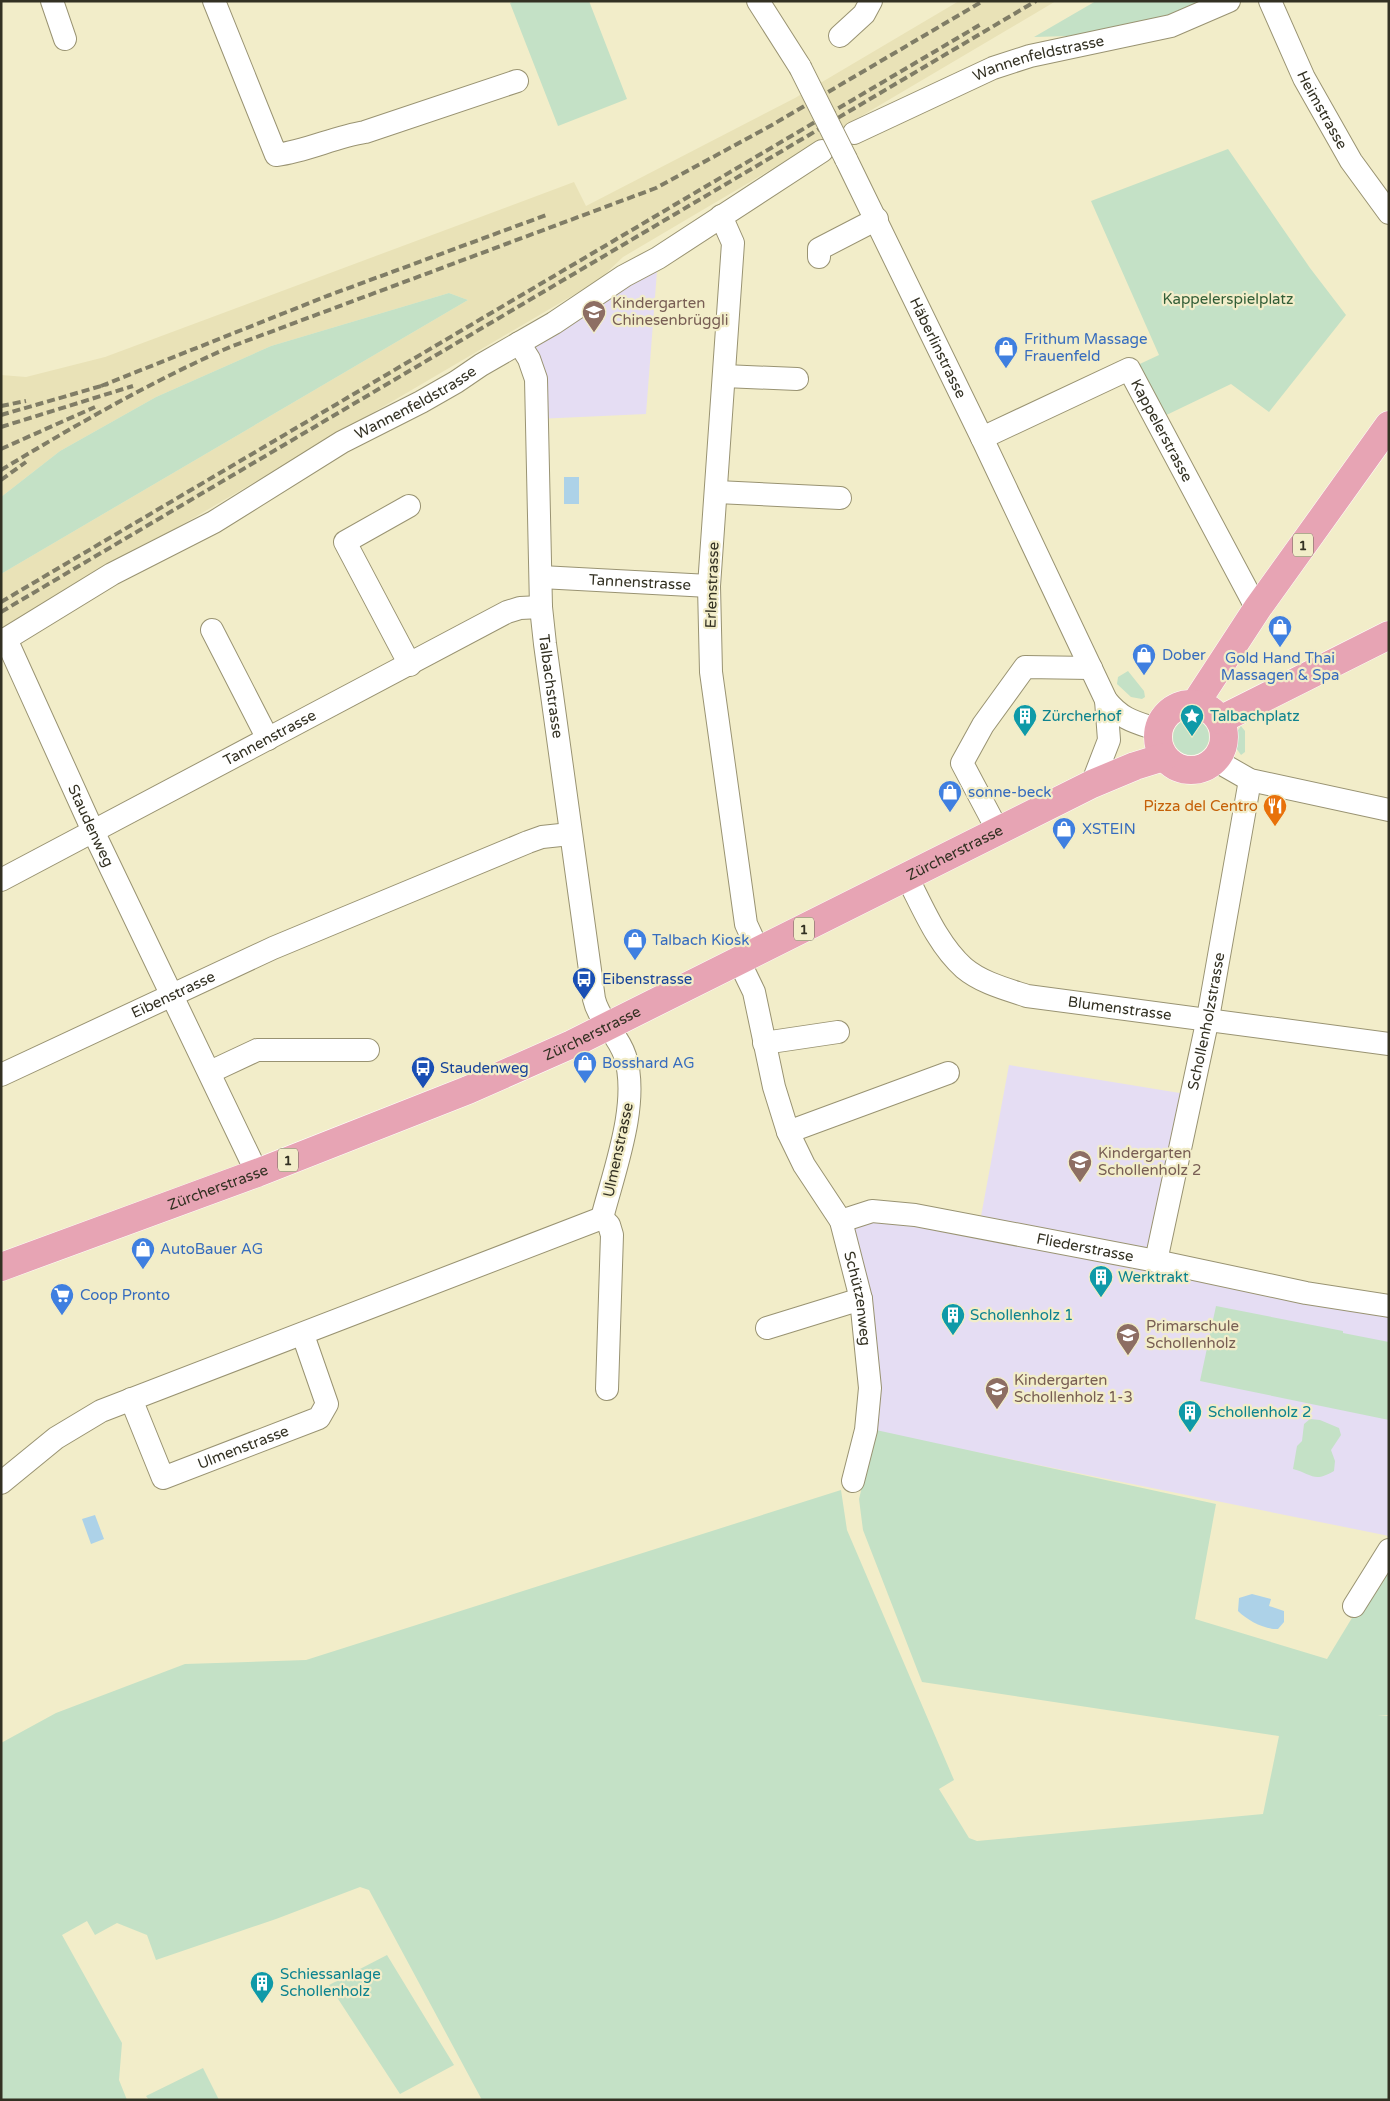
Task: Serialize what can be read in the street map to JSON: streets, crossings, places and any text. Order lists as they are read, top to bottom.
{
  "streets": {
    "main road": ["1", "Zürcherstrasse"],
    "street": [
      "Wannenfeldstrasse",
      "Heimstrasse",
      "Häberlinstrasse",
      "Kappelerstrasse",
      "Tannenstrasse",
      "Erlenstrasse",
      "Talbachstrasse",
      "Staudenweg",
      "Eibenstrasse",
      "Blumenstrasse",
      "Schollenholzstrasse",
      "Ulmenstrasse",
      "Fliederstrasse",
      "Schützenweg"
    ]
  },
  "crossings": [
    ["Wannenfeldstrasse", "Erlenstrasse"],
    ["Wannenfeldstrasse", "Talbachstrasse"],
    ["Wannenfeldstrasse", "Staudenweg"],
    ["Häberlinstrasse", "Kappelerstrasse"],
    ["Häberlinstrasse", "1"],
    ["Häberlinstrasse", "Zürcherstrasse"],
    ["Kappelerstrasse", "1"],
    ["1", "Zürcherstrasse"],
    ["Tannenstrasse", "Erlenstrasse"],
    ["Tannenstrasse", "Talbachstrasse"],
    ["Tannenstrasse", "Staudenweg"],
    ["Erlenstrasse", "Zürcherstrasse"],
    ["Erlenstrasse", "Schützenweg"],
    ["Talbachstrasse", "Zürcherstrasse"],
    ["Talbachstrasse", "Eibenstrasse"],
    ["Talbachstrasse", "Ulmenstrasse"],
    ["Staudenweg", "Zürcherstrasse"],
    ["Staudenweg", "Eibenstrasse"],
    ["Zürcherstrasse", "Blumenstrasse"],
    ["Zürcherstrasse", "Ulmenstrasse"],
    ["Zürcherstrasse", "Schützenweg"],
    ["Blumenstrasse", "Schollenholzstrasse"],
    ["Schollenholzstrasse", "Fliederstrasse"],
    ["Fliederstrasse", "Schützenweg"]
  ],
  "parks": ["Kappelerspielplatz"],
  "places": {
    "school or university": [
      "Kindergarten Chinesenbrüggli",
      "Kindergarten Schollenholz 2",
      "Primarschule Schollenholz",
      "Kindergarten Schollenholz 1-3"
    ],
    "shop": [
      "Frithum Massage Frauenfeld",
      "Gold Hand Thai Massagen & Spa",
      "Dober",
      "sonne-beck",
      "XSTEIN",
      "Talbach Kiosk",
      "Bosshard AG",
      "AutoBauer AG"
    ],
    "building": [
      "Zürcherhof",
      "Werktrakt",
      "Schollenholz 1",
      "Schollenholz 2",
      "Schiessanlage Schollenholz"
    ],
    "place": ["Talbachplatz"],
    "restaurant": ["Pizza del Centro"],
    "bus stop": ["Eibenstrasse", "Staudenweg"],
    "supermarket": ["Coop Pronto"]
  }
}
